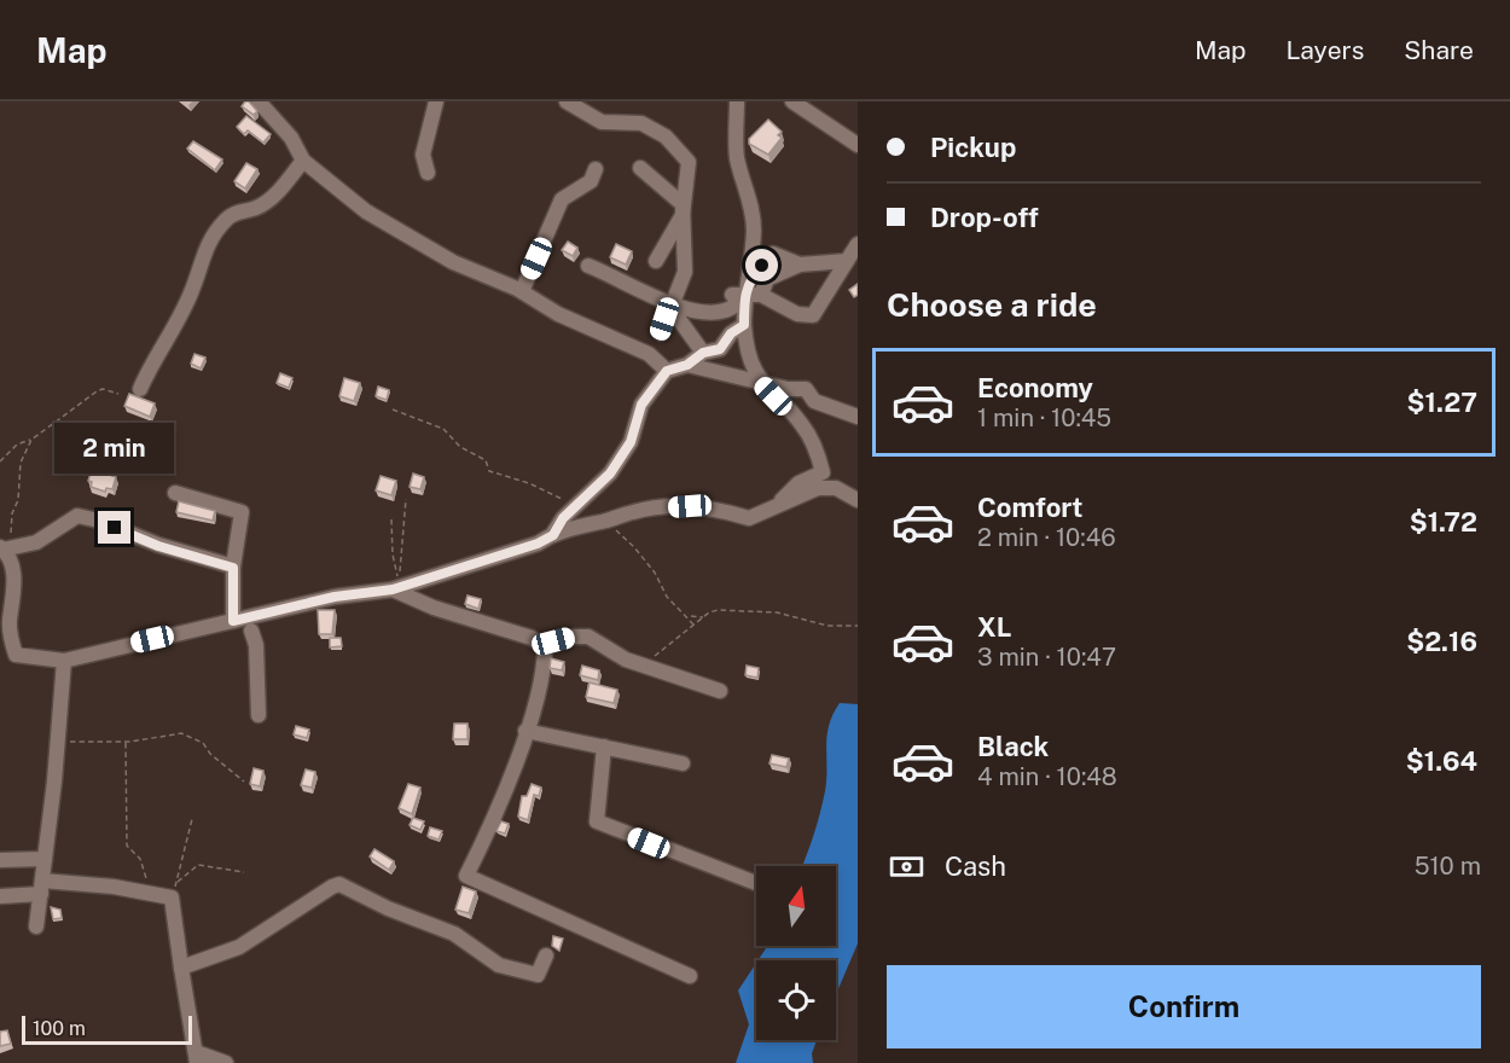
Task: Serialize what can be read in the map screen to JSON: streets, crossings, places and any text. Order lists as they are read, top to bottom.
{
  "scale_bar": "100 m",
  "north": "top",
  "page": {
    "header": "Map",
    "nav": ["Map", "Layers", "Share"],
    "banner": ["Pickup", "Drop-off"],
    "heading": "Choose a ride",
    "list": [
      {
        "name": "Economy",
        "note": "1 min · 10:45",
        "value": "$1.27"
      },
      {
        "name": "Comfort",
        "note": "2 min · 10:46",
        "value": "$1.72"
      },
      {
        "name": "XL",
        "note": "3 min · 10:47",
        "value": "$2.16"
      },
      {
        "name": "Black",
        "note": "4 min · 10:48",
        "value": "$1.64"
      }
    ],
    "bubble": "2 min",
    "pay": ["Cash", "510 m"],
    "buttons": "Confirm",
    "scale": "100 m"
  }
}
